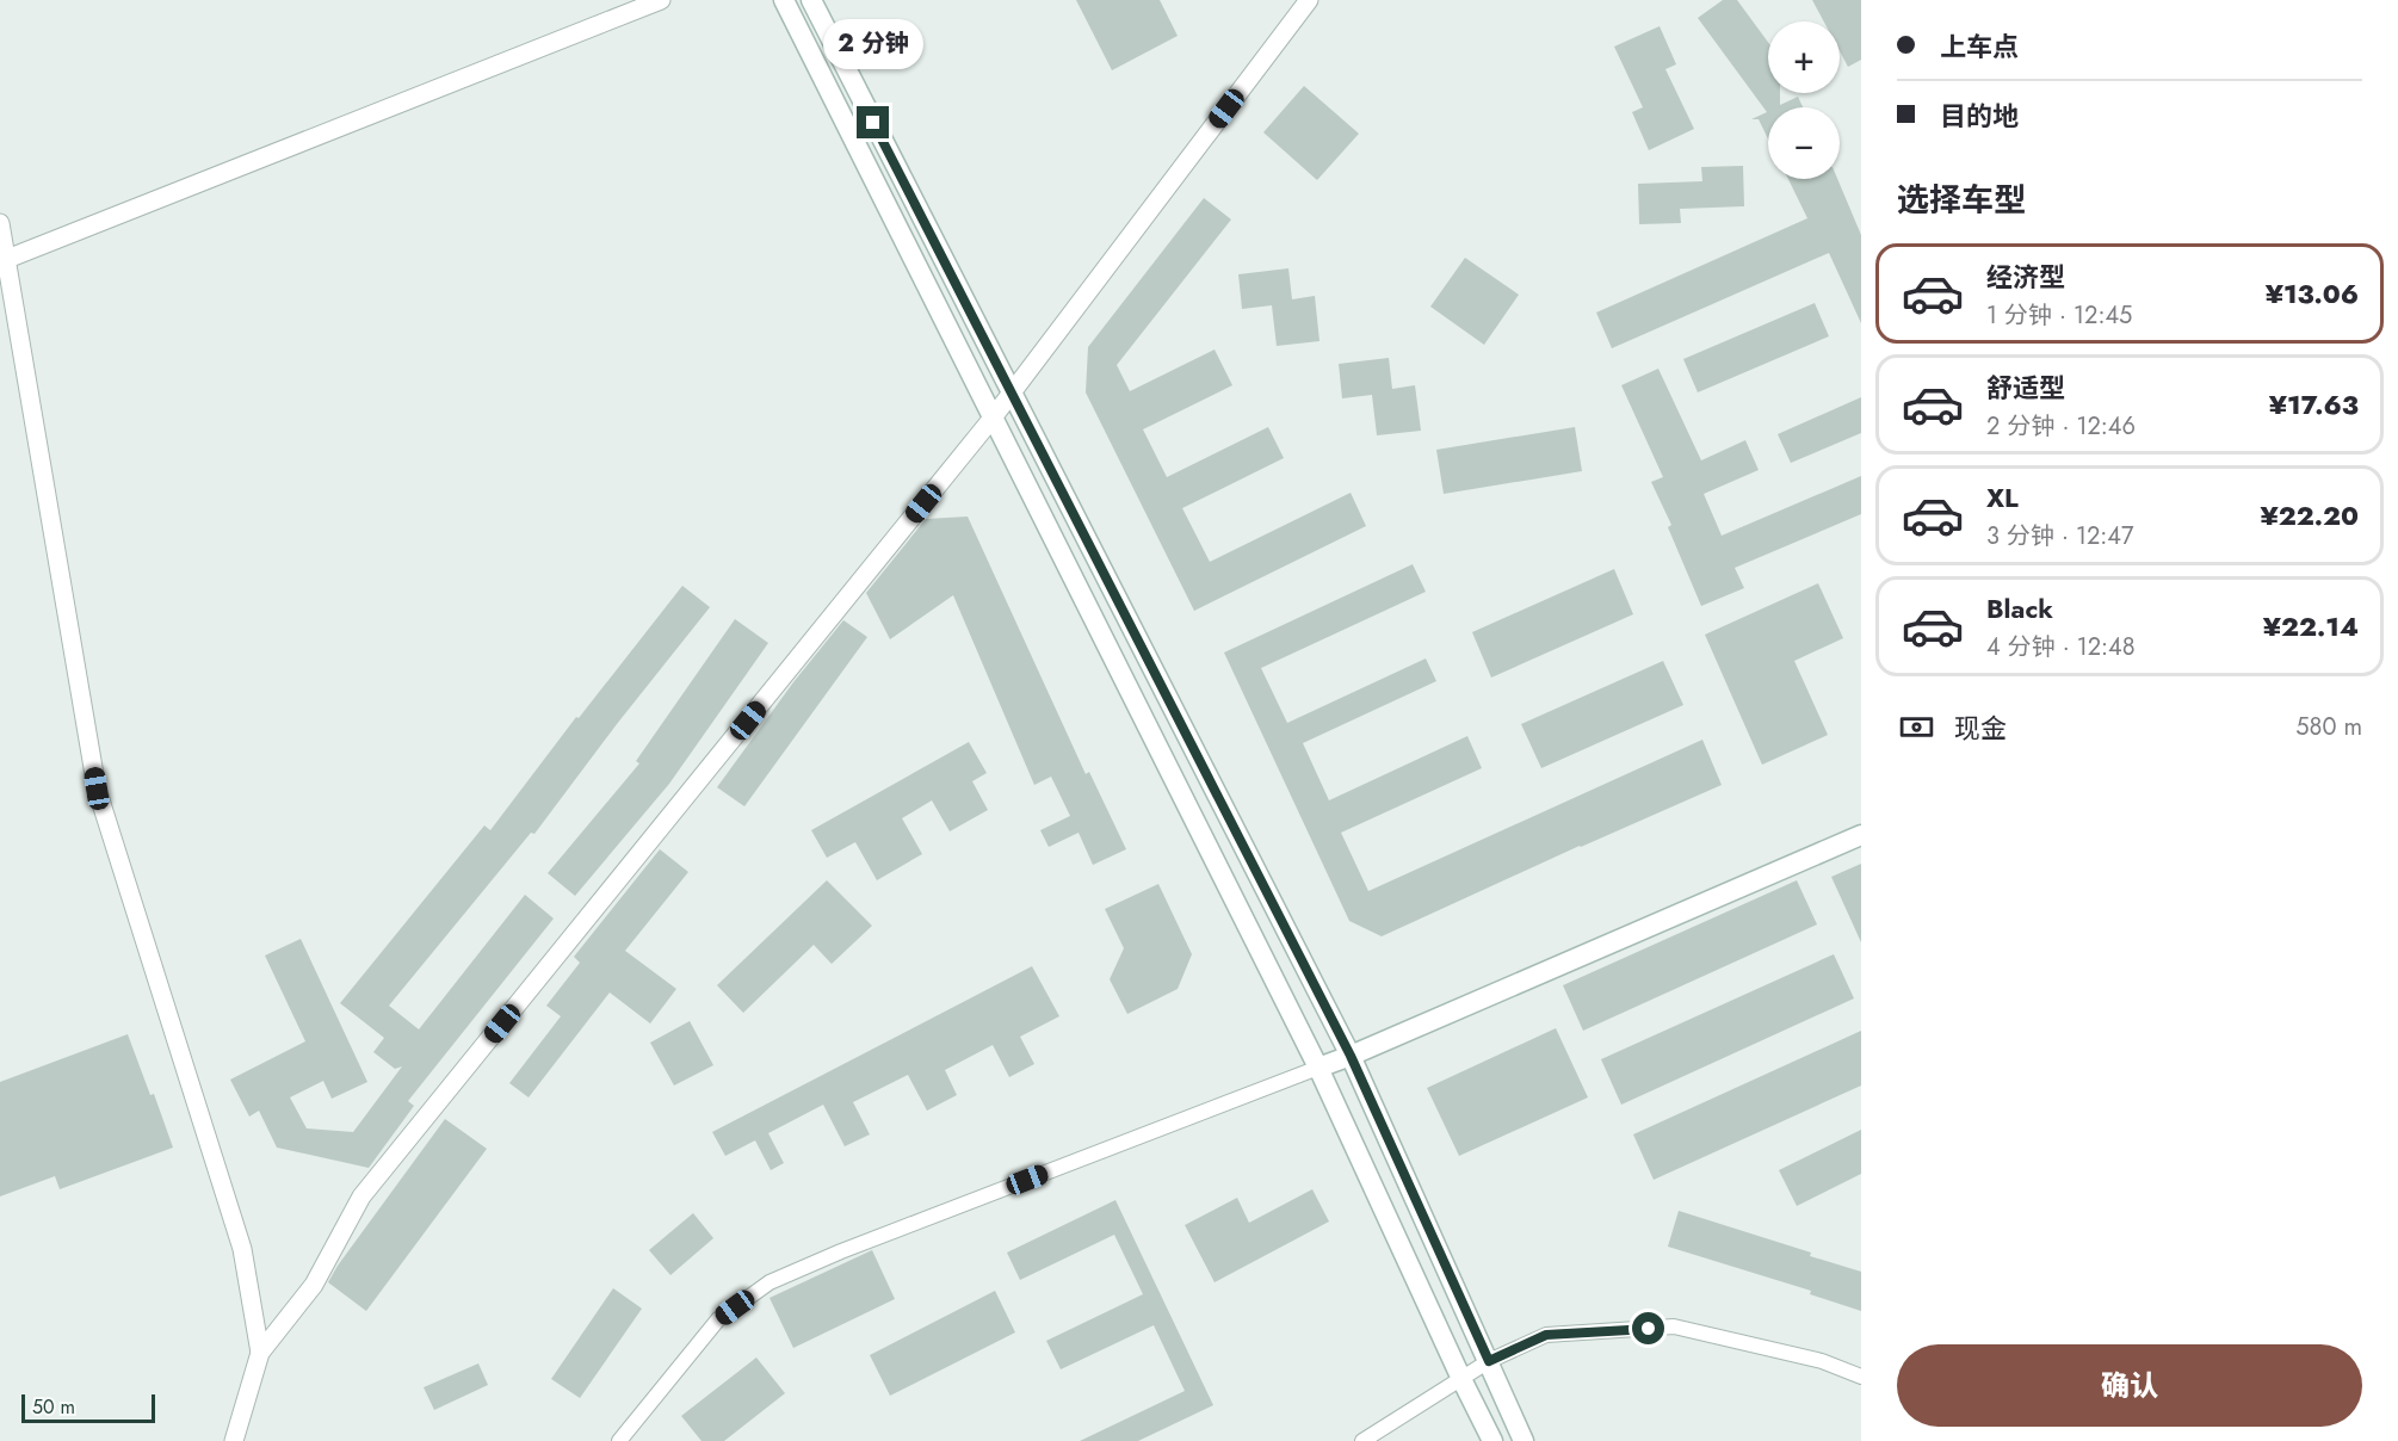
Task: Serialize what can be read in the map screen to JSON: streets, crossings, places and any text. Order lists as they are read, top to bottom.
{
  "scale_bar": "50 m",
  "page": {
    "banner": ["上车点", "目的地"],
    "bubble": "2 分钟",
    "map_buttons": ["+", "−"],
    "heading": "选择车型",
    "list": [
      {
        "name": "经济型",
        "note": "1 分钟 · 12:45",
        "value": "¥13.06"
      },
      {
        "name": "舒适型",
        "note": "2 分钟 · 12:46",
        "value": "¥17.63"
      },
      {
        "name": "XL",
        "note": "3 分钟 · 12:47",
        "value": "¥22.20"
      },
      {
        "name": "Black",
        "note": "4 分钟 · 12:48",
        "value": "¥22.14"
      }
    ],
    "pay": ["现金", "580 m"],
    "buttons": "确认",
    "scale": "50 m"
  }
}
